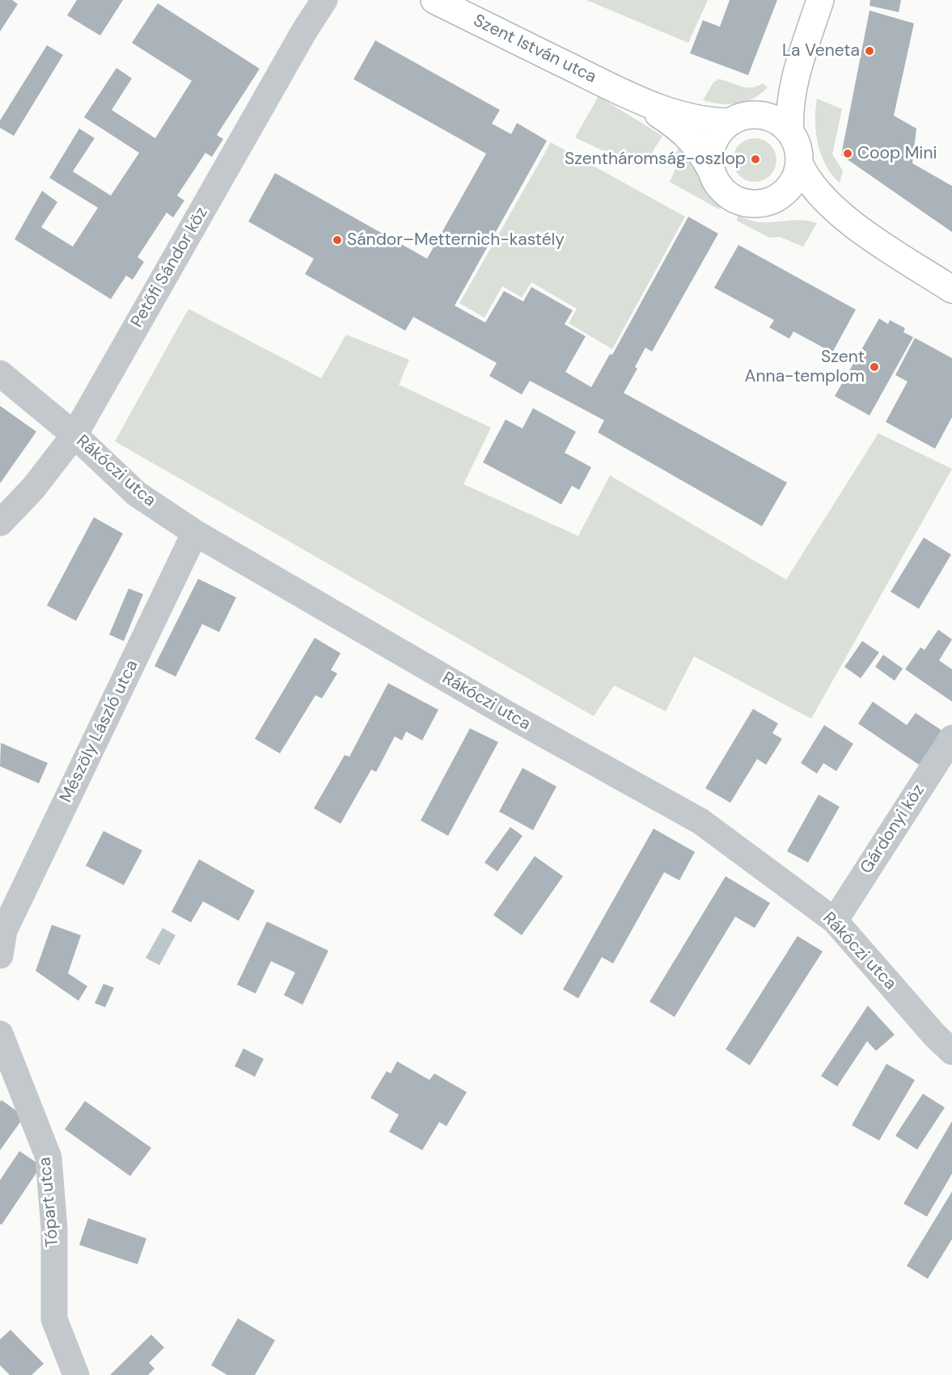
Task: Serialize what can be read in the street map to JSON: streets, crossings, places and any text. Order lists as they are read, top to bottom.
{
  "streets": {
    "main road": ["Szent István utca"],
    "street": [
      "Petőfi Sándor köz",
      "Rákóczi utca",
      "Mészöly László utca",
      "Gárdonyi köz",
      "Tópart utca"
    ]
  },
  "crossings": [
    ["Petőfi Sándor köz", "Rákóczi utca"],
    ["Rákóczi utca", "Mészöly László utca"],
    ["Rákóczi utca", "Gárdonyi köz"]
  ],
  "places": [
    "La Veneta",
    "Coop Mini",
    "Szentháromság-oszlop",
    "Sándor–Metternich-kastély",
    "Szent Anna-templom"
  ]
}
